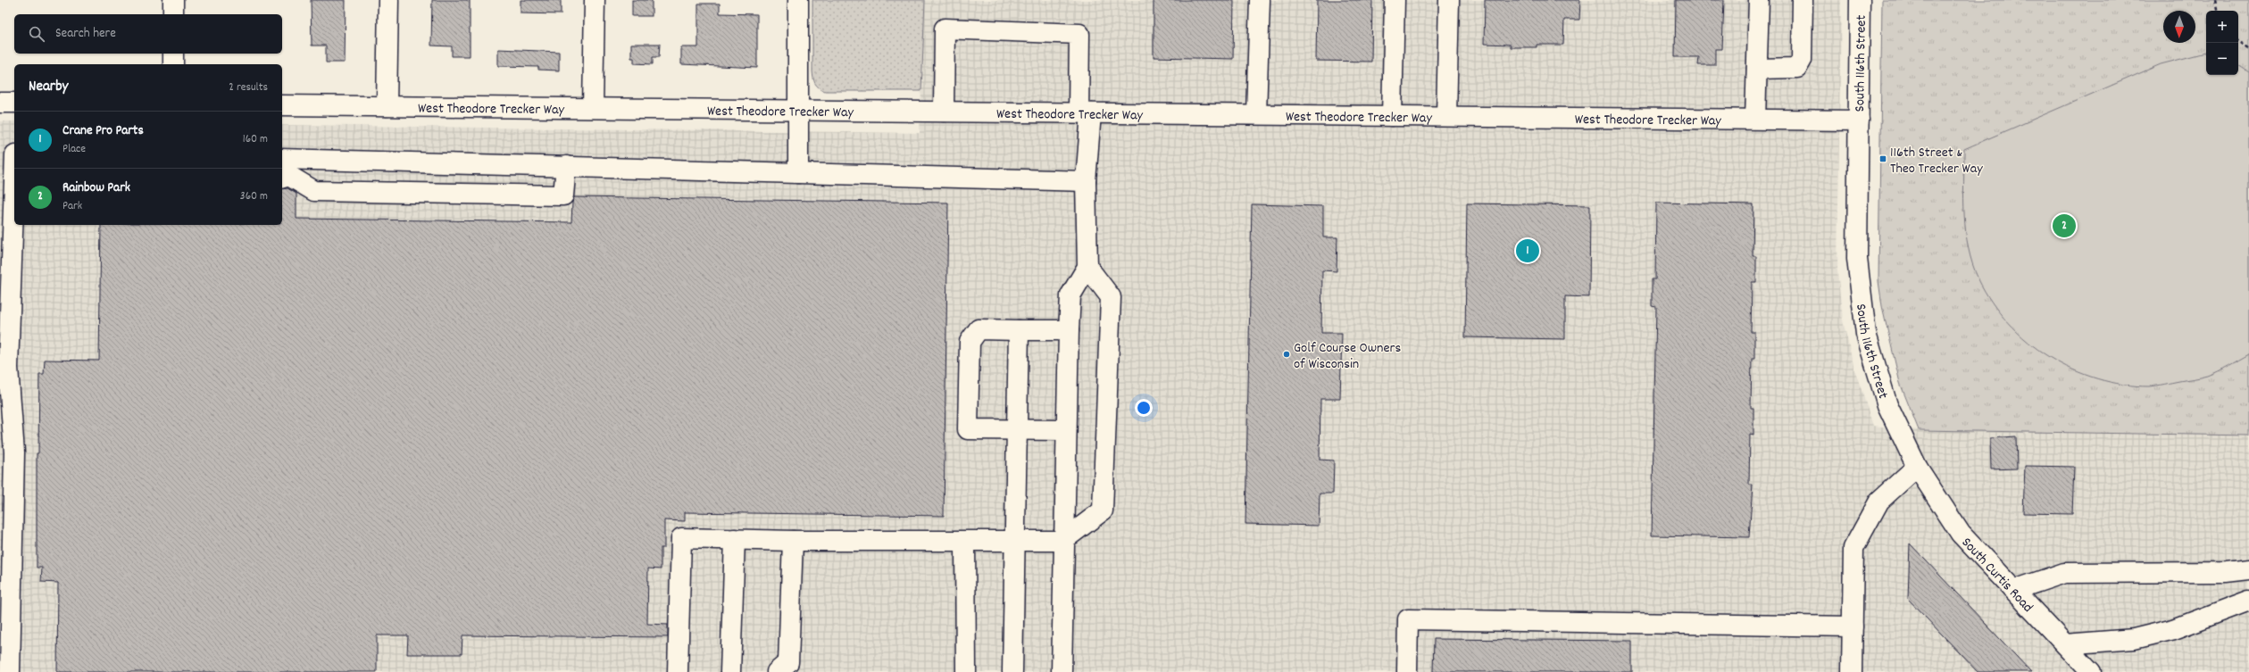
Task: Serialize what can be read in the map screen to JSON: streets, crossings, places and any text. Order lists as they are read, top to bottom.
{
  "streets": {
    "street": ["South 116th Street", "West Theodore Trecker Way", "South Curtis Road"]
  },
  "crossings": [
    ["South 116th Street", "West Theodore Trecker Way"],
    ["South 116th Street", "South Curtis Road"]
  ],
  "places": {
    "transit": ["116th Street & Theo Trecker Way"],
    "other": ["Golf Course Owners of Wisconsin"]
  },
  "north": "bottom",
  "page": {
    "map_buttons": ["+", "−"],
    "search": "Search here",
    "heading": ["Nearby", "2 results"],
    "list": [
      {
        "mark": "1",
        "name": "Crane Pro Parts",
        "note": "Place",
        "value": "160 m"
      },
      {
        "mark": "2",
        "name": "Rainbow Park",
        "note": "Park",
        "value": "360 m"
      }
    ],
    "pins": ["2", "1"]
  }
}
